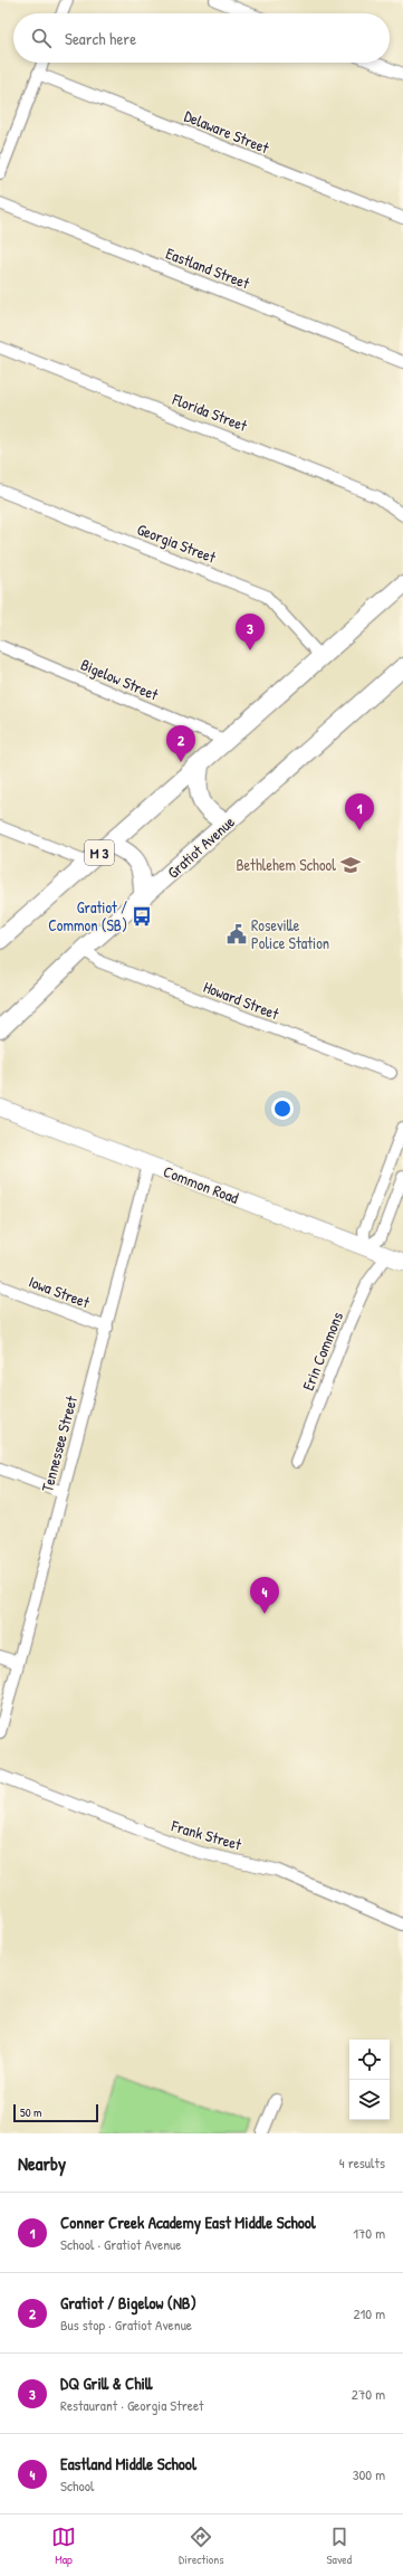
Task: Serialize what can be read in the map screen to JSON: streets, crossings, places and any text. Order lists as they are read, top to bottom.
{
  "streets": {
    "main road": ["Gratiot Avenue", "M 3"],
    "street": [
      "Delaware Street",
      "Eastland Street",
      "Florida Street",
      "Georgia Street",
      "Bigelow Street",
      "Howard Street",
      "Common Road",
      "Iowa Street",
      "Erin Commons",
      "Tennessee Street",
      "Frank Street"
    ]
  },
  "crossings": [
    ["Georgia Street", "M 3"],
    ["Bigelow Street", "M 3"],
    ["Gratiot Avenue", "Howard Street"],
    ["Common Road", "Erin Commons"],
    ["Common Road", "Tennessee Street"],
    ["Iowa Street", "Tennessee Street"]
  ],
  "places": {
    "school or university": ["Bethlehem School"],
    "bus stop": ["Gratiot / Common (SB)"],
    "public building": ["Roseville Police Station"]
  },
  "scale_bar": "50 m",
  "page": {
    "search": "Search here",
    "pins": [
      "3",
      "2",
      "1",
      "4"
    ],
    "scale": "50 m",
    "heading": ["Nearby", "4 results"],
    "list": [
      {
        "mark": "1",
        "name": "Conner Creek Academy East Middle School",
        "note": "School · Gratiot Avenue",
        "value": "170 m"
      },
      {
        "mark": "2",
        "name": "Gratiot / Bigelow (NB)",
        "note": "Bus stop · Gratiot Avenue",
        "value": "210 m"
      },
      {
        "mark": "3",
        "name": "DQ Grill & Chill",
        "note": "Restaurant · Georgia Street",
        "value": "270 m"
      },
      {
        "mark": "4",
        "name": "Eastland Middle School",
        "note": "School",
        "value": "300 m"
      }
    ],
    "nav": ["Map", "Directions", "Saved"]
  }
}
